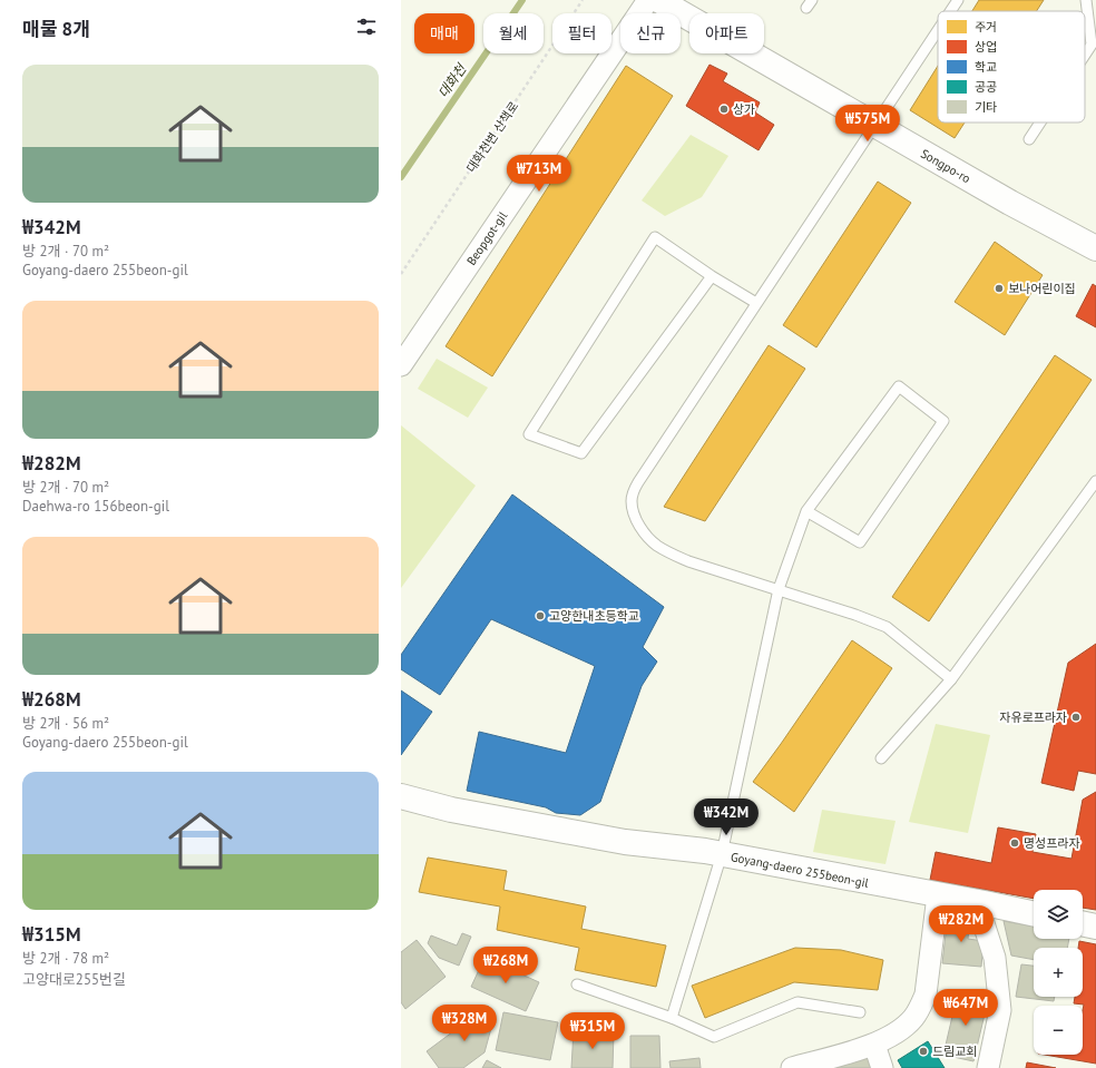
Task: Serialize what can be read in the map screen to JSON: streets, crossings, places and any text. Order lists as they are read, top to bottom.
{
  "streets": {
    "street": ["Songpo-ro", "Beopgot-gil", "Goyang-daero 255beon-gil"],
    "path": ["대화천변 산책로"]
  },
  "water": ["대화천"],
  "places": [
    "상가",
    "보나어린이집",
    "고양한내초등학교",
    "자유로프라자",
    "명성프라자",
    "드림교회"
  ],
  "legend": [
    "주거",
    "상업",
    "학교",
    "공공",
    "기타"
  ],
  "page": {
    "heading": "매물 8개",
    "chip": [
      "매매",
      "월세",
      "필터",
      "신규",
      "아파트"
    ],
    "list": [
      {
        "name": "₩342M",
        "note": "방 2개 · 70 m² · Goyang-daero 255beon-gil"
      },
      {
        "name": "₩282M",
        "note": "방 2개 · 70 m² · Daehwa-ro 156beon-gil"
      },
      {
        "name": "₩268M",
        "note": "방 2개 · 56 m² · Goyang-daero 255beon-gil"
      },
      {
        "name": "₩315M",
        "note": "방 2개 · 78 m² · 고양대로255번길"
      }
    ],
    "price": [
      "₩575M",
      "₩713M",
      "₩342M",
      "₩282M",
      "₩268M",
      "₩647M",
      "₩328M",
      "₩315M"
    ],
    "map_buttons": ["+", "−"]
  }
}
